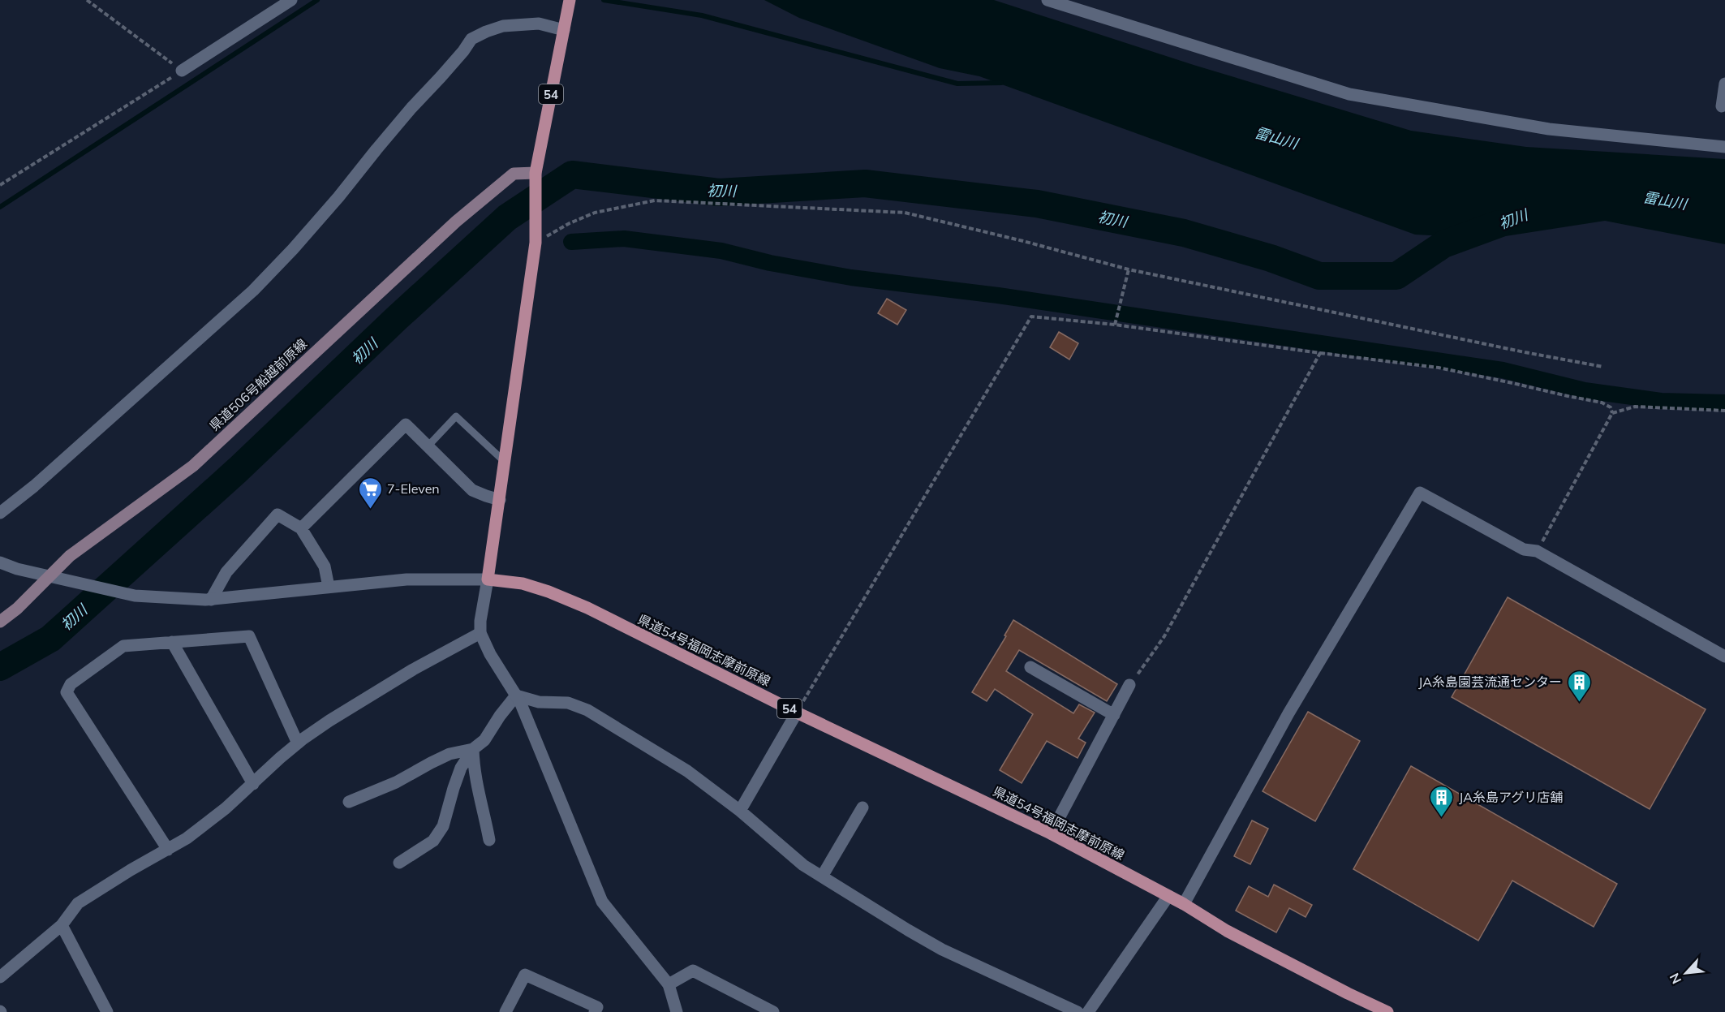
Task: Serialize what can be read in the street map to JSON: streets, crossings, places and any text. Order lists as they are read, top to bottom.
{
  "streets": {
    "main road": ["54", "県道506号船越前原線", "県道54号福岡志摩前原線"]
  },
  "crossings": [
    ["54", "県道506号船越前原線"],
    ["54", "県道54号福岡志摩前原線"]
  ],
  "water": ["雷山川", "初川"],
  "places": {
    "supermarket": ["7-Eleven"],
    "building": ["JA糸島園芸流通センター", "JA糸島アグリ店舗"]
  },
  "north": "bottom left"
}
